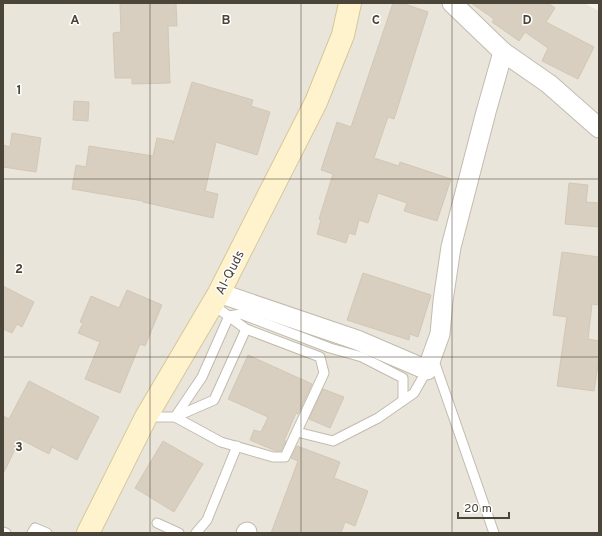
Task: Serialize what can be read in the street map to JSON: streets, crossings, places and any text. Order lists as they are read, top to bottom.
{
  "streets": {
    "street": ["Al-Quds"]
  },
  "scale_bar": "20 m",
  "grid": {
    "columns": [
      "A",
      "B",
      "C",
      "D"
    ],
    "rows": ["1", "2", "3"]
  }
}
